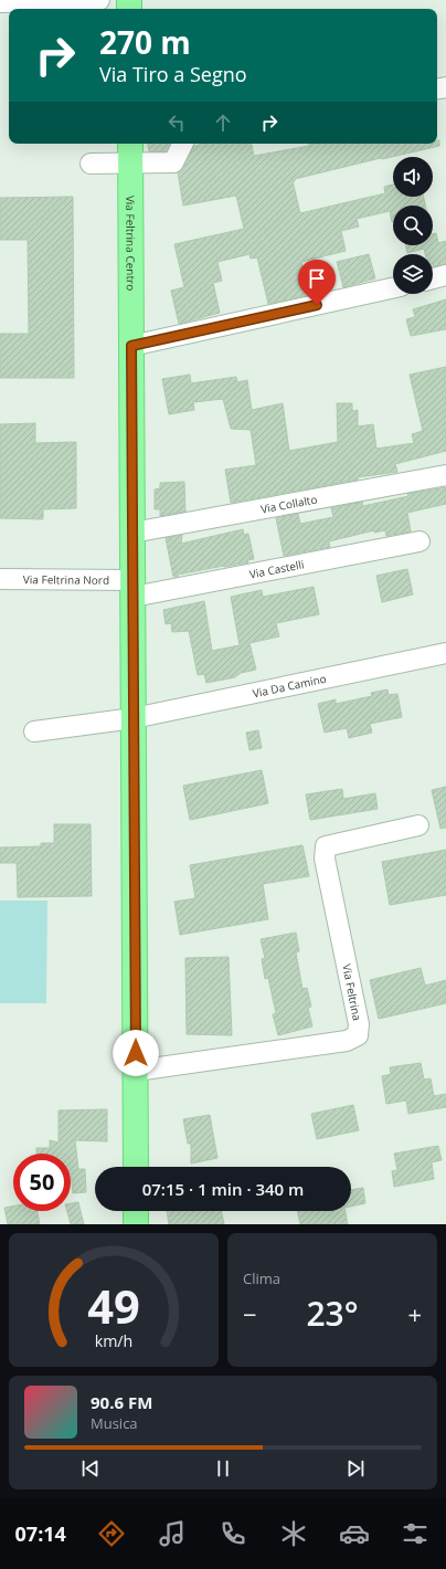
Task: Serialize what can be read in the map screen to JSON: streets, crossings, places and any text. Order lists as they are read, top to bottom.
{
  "streets": {
    "main road": ["Via Feltrina Centro"],
    "street": [
      "Via Collalto",
      "Via Castelli",
      "Via Feltrina Nord",
      "Via Da Camino",
      "Via Feltrina"
    ]
  },
  "crossings": [
    ["Via Castelli", "Via Feltrina Nord"]
  ],
  "page": {
    "turn": ["270 m", "Via Tiro a Segno"],
    "limit": "50",
    "trip": "07:15 · 1 min · 340 m",
    "tile": "Clima",
    "heat": ["−", "23°", "+"],
    "song": ["90.6 FM", "Musica"],
    "tabs": "07:14",
    "gauge": ["49", "km/h"]
  }
}
